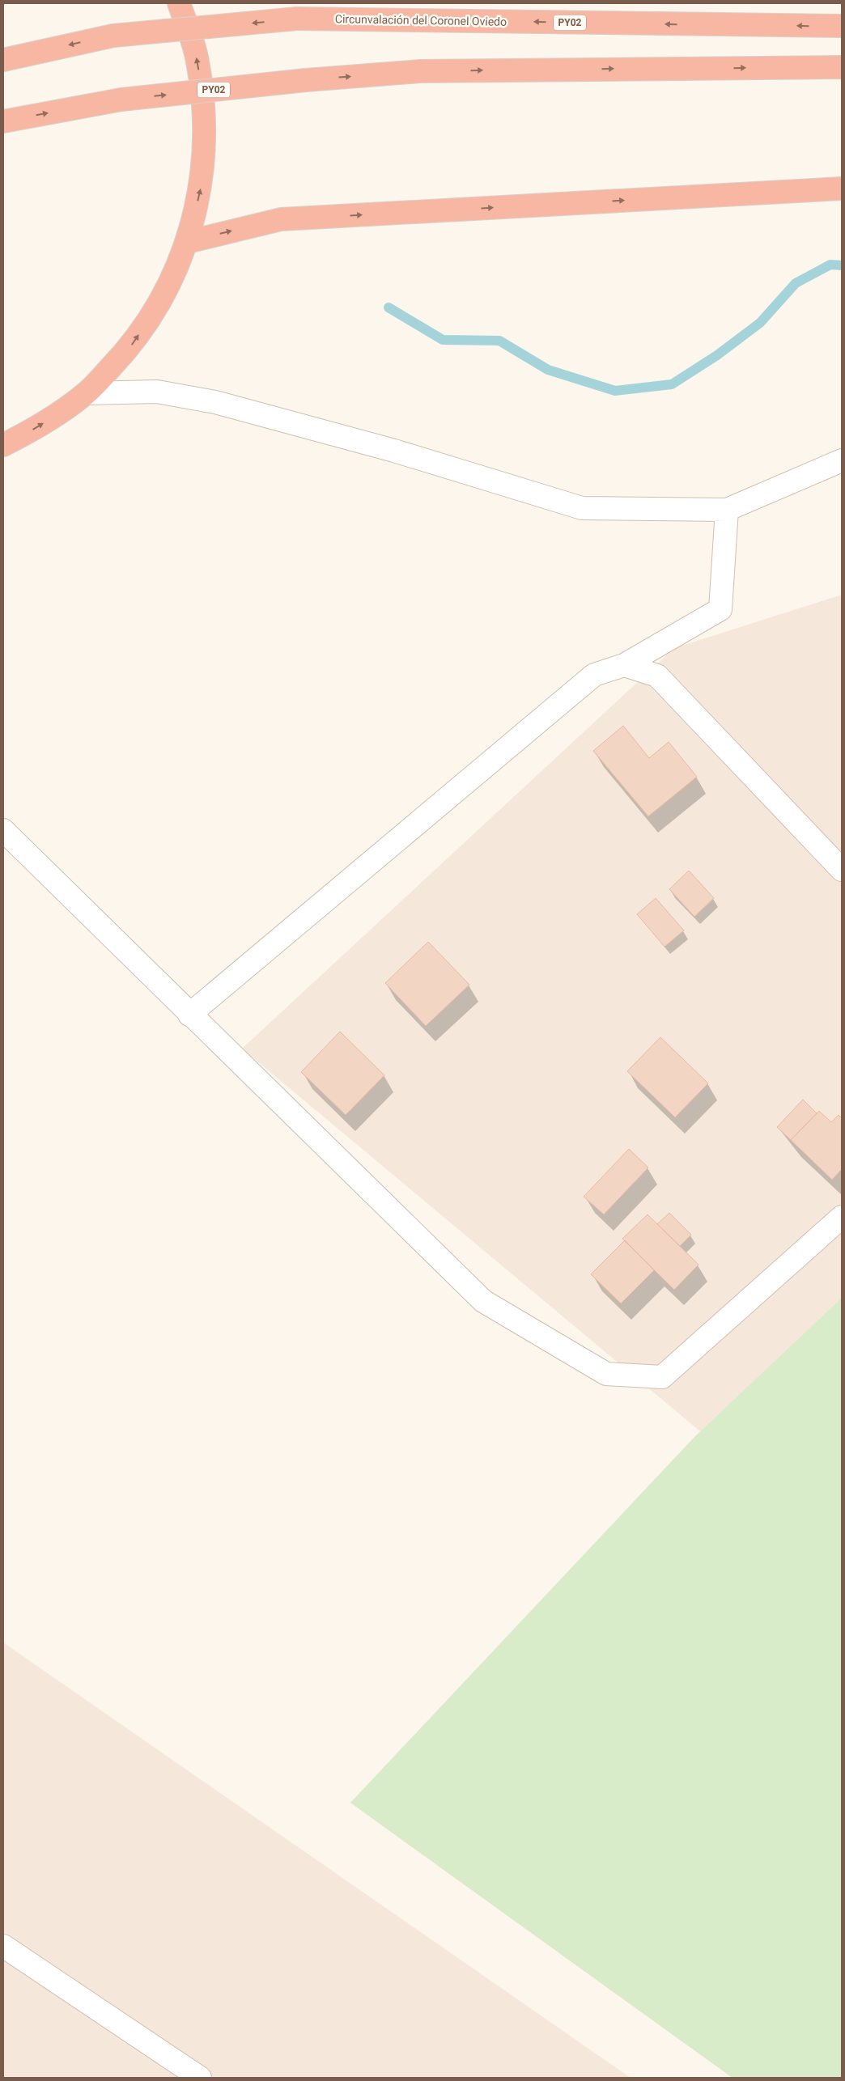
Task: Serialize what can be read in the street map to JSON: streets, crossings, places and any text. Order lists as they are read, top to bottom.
{
  "streets": {
    "highway": ["Circunvalación del Coronel Oviedo", "PY02"]
  }
}
